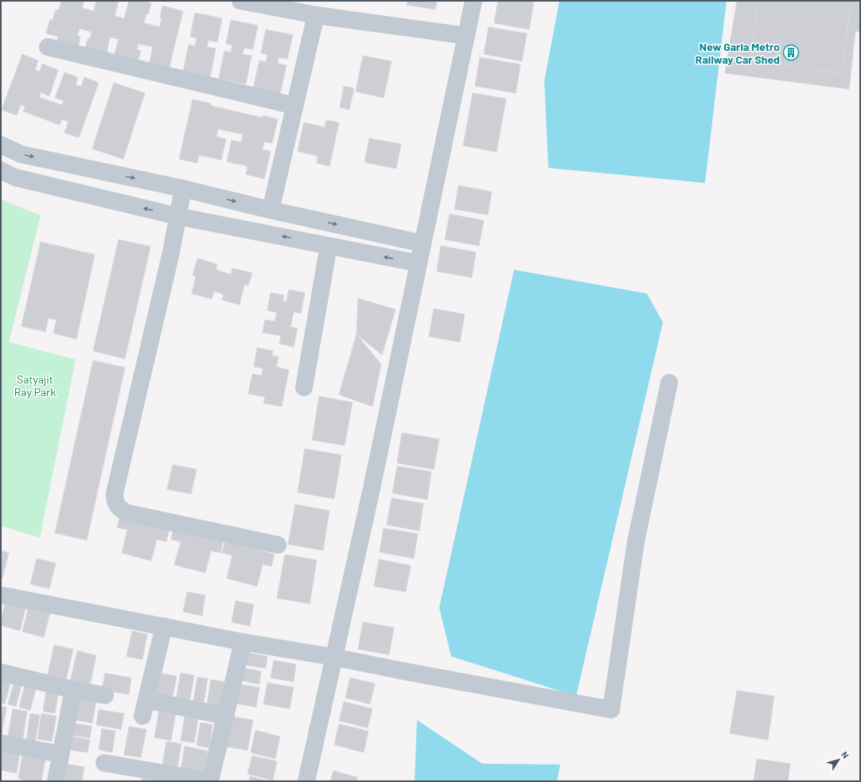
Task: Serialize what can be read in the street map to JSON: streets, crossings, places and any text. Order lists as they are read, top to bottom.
{
  "parks": ["Satyajit Ray Park"],
  "places": {
    "building": ["New Garia Metro Railway Car Shed"]
  },
  "north": "top right"
}
